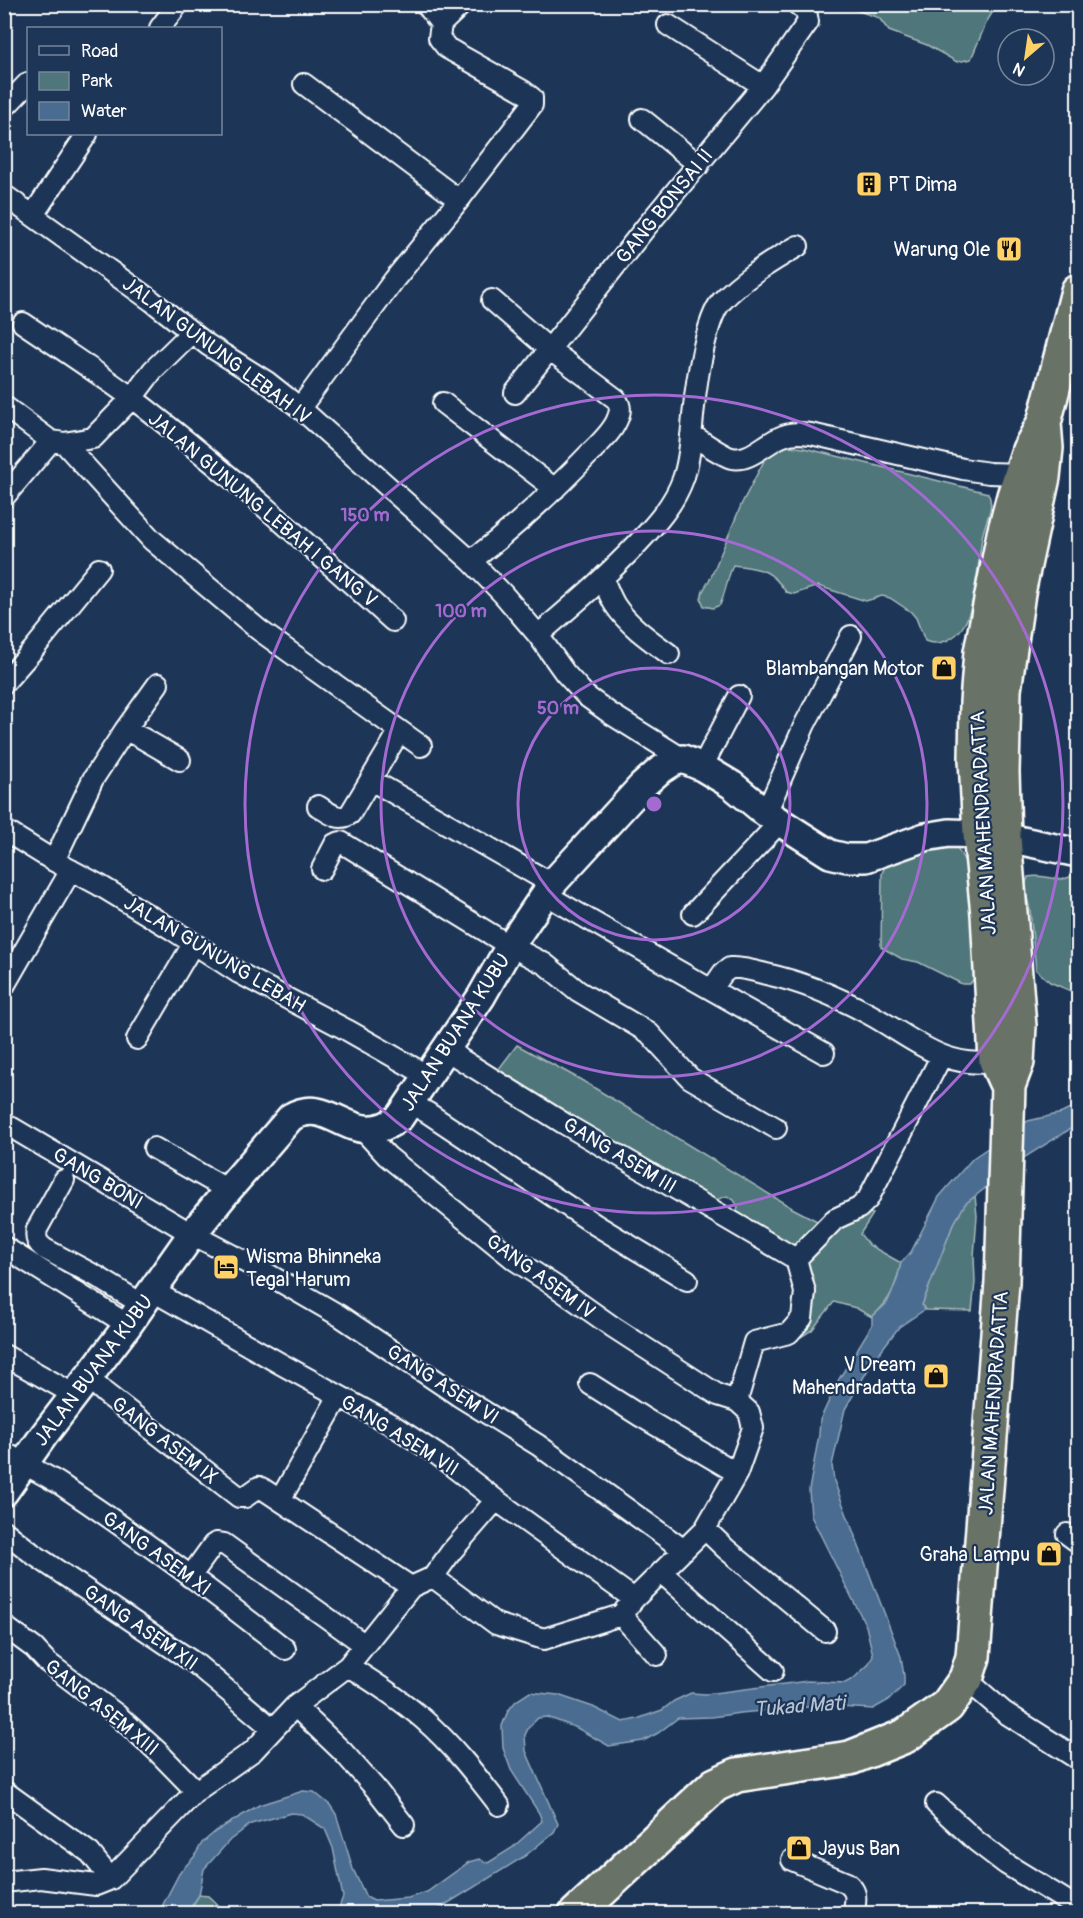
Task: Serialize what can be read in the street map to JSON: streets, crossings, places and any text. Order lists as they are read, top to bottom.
{
  "streets": {
    "highway": ["JALAN MAHENDRADATTA"],
    "street": [
      "GANG BONSAI II",
      "JALAN GUNUNG LEBAH IV",
      "JALAN GUNUNG LEBAH I GANG V",
      "JALAN GUNUNG LEBAH",
      "JALAN BUANA KUBU",
      "GANG ASEM III",
      "GANG BONI",
      "GANG ASEM IV",
      "GANG ASEM VI",
      "GANG ASEM VII",
      "GANG ASEM IX",
      "GANG ASEM XI",
      "GANG ASEM XII",
      "GANG ASEM XIII"
    ]
  },
  "crossings": [
    ["JALAN GUNUNG LEBAH IV", "JALAN BUANA KUBU"],
    ["JALAN GUNUNG LEBAH", "JALAN BUANA KUBU"],
    ["JALAN BUANA KUBU", "GANG ASEM III"],
    ["JALAN BUANA KUBU", "GANG BONI"],
    ["JALAN BUANA KUBU", "GANG ASEM IV"],
    ["JALAN BUANA KUBU", "GANG ASEM VI"],
    ["JALAN BUANA KUBU", "GANG ASEM VII"],
    ["JALAN BUANA KUBU", "GANG ASEM IX"],
    ["JALAN BUANA KUBU", "GANG ASEM XI"],
    ["GANG BONI", "GANG ASEM VI"]
  ],
  "water": ["Tukad Mati"],
  "places": {
    "building": ["PT Dima"],
    "restaurant": ["Warung Ole"],
    "shop": [
      "Blambangan Motor",
      "V Dream Mahendradatta",
      "Graha Lampu",
      "Jayus Ban"
    ],
    "hotel": ["Wisma Bhinneka Tegal Harum"]
  },
  "legend": ["Road", "Park", "Water"],
  "north": "bottom left",
  "rings": ["150 m", "100 m", "50 m"]
}
